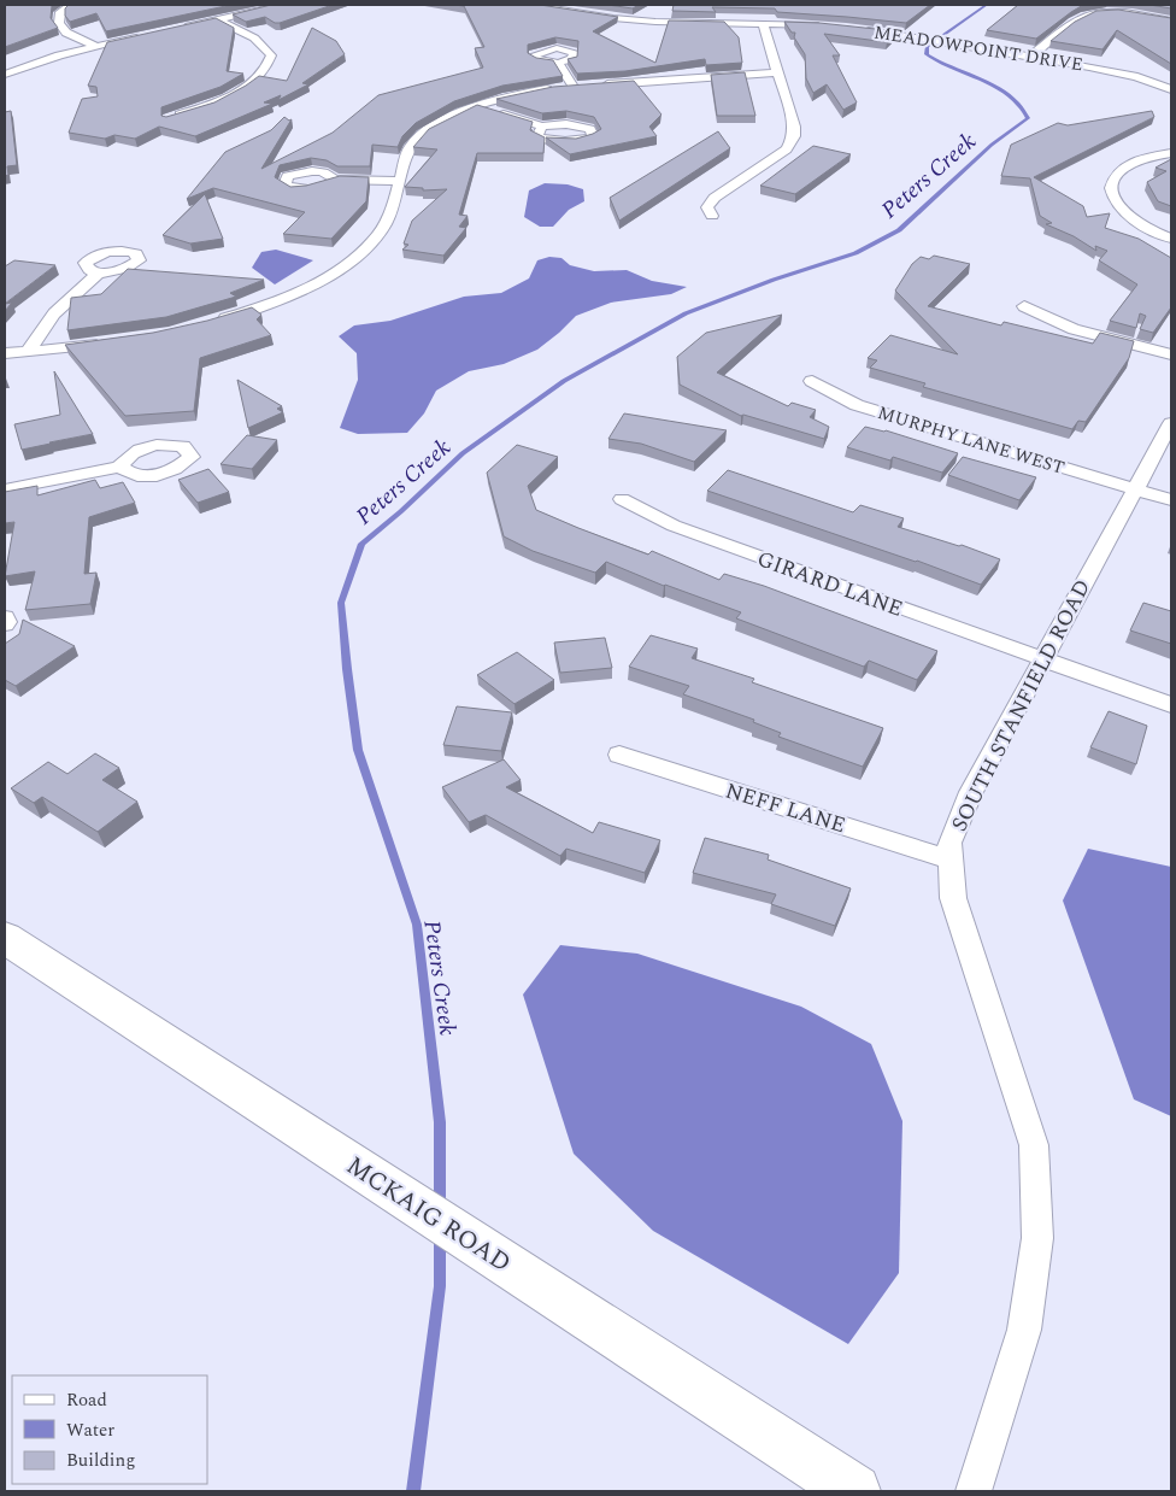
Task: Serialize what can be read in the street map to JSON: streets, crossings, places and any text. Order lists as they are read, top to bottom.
{
  "streets": {
    "street": [
      "MEADOWPOINT DRIVE",
      "MURPHY LANE WEST",
      "GIRARD LANE",
      "SOUTH STANFIELD ROAD",
      "NEFF LANE",
      "MCKAIG ROAD"
    ]
  },
  "crossings": [
    ["MURPHY LANE WEST", "SOUTH STANFIELD ROAD"],
    ["GIRARD LANE", "SOUTH STANFIELD ROAD"],
    ["SOUTH STANFIELD ROAD", "NEFF LANE"]
  ],
  "water": ["Peters Creek"],
  "legend": ["Road", "Water", "Building"]
}
